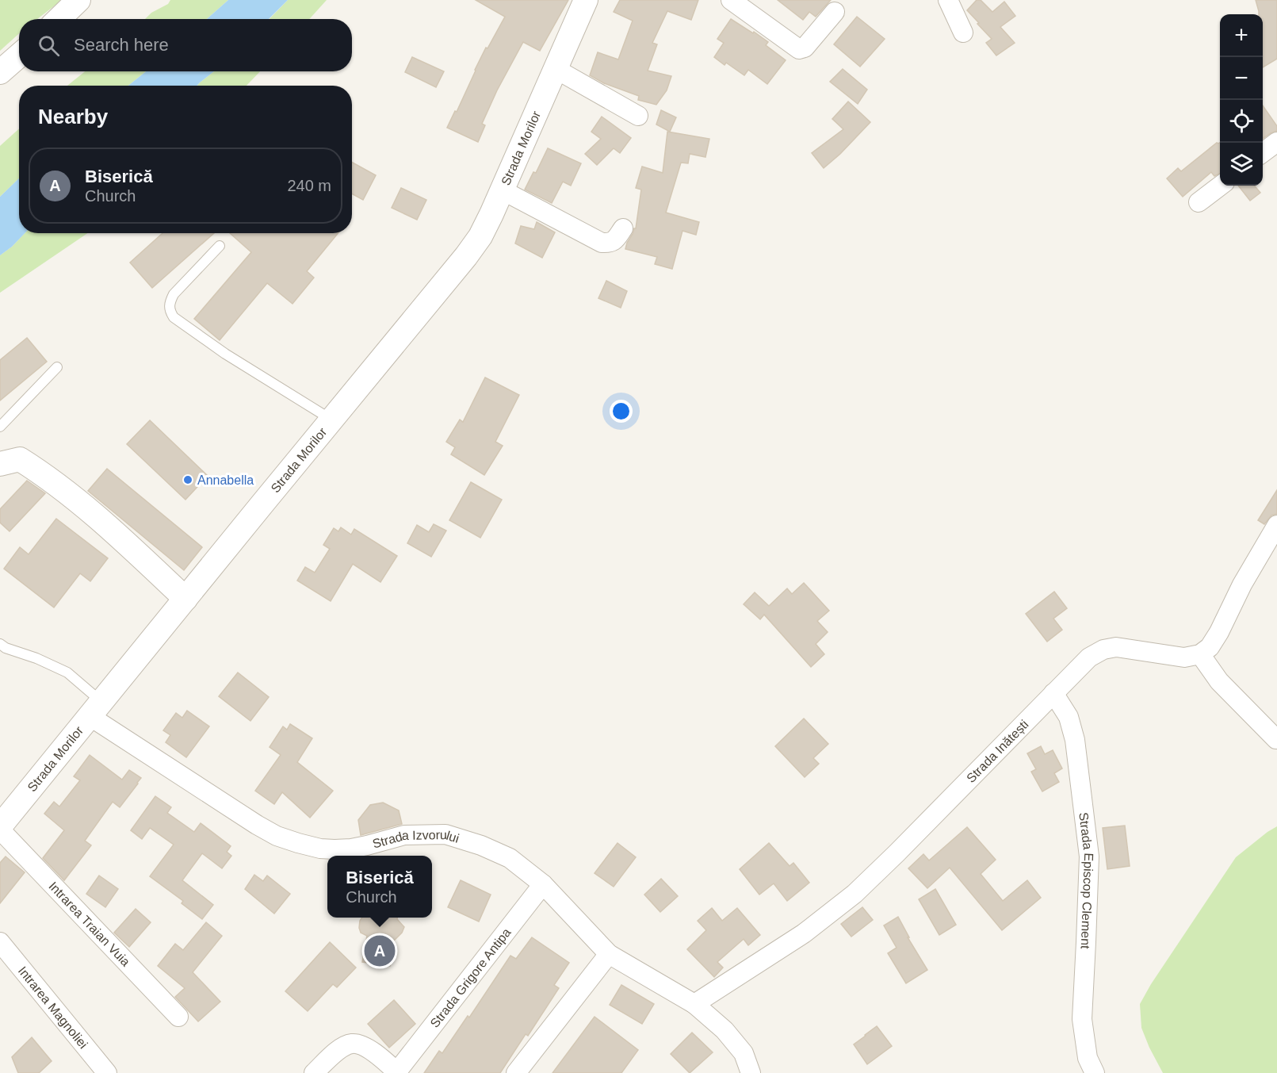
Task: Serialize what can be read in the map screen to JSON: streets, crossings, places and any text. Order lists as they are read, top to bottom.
{
  "streets": {
    "street": [
      "Strada Morilor",
      "Strada Inătești",
      "Strada Izvorului",
      "Strada Episcop Clement",
      "Intrarea Traian Vuia",
      "Strada Grigore Antipa",
      "Intrarea Magnoliei"
    ]
  },
  "crossings": [
    ["Strada Morilor", "Strada Izvorului"],
    ["Strada Morilor", "Intrarea Traian Vuia"],
    ["Strada Inătești", "Strada Izvorului"],
    ["Strada Inătești", "Strada Episcop Clement"],
    ["Strada Izvorului", "Strada Grigore Antipa"]
  ],
  "places": ["Annabella"],
  "page": {
    "map_buttons": ["+", "−"],
    "search": "Search here",
    "heading": "Nearby",
    "list": [
      {
        "mark": "A",
        "name": "Biserică",
        "note": "Church",
        "value": "240 m"
      }
    ],
    "popup": ["Biserică", "Church"],
    "pins": "A"
  }
}
